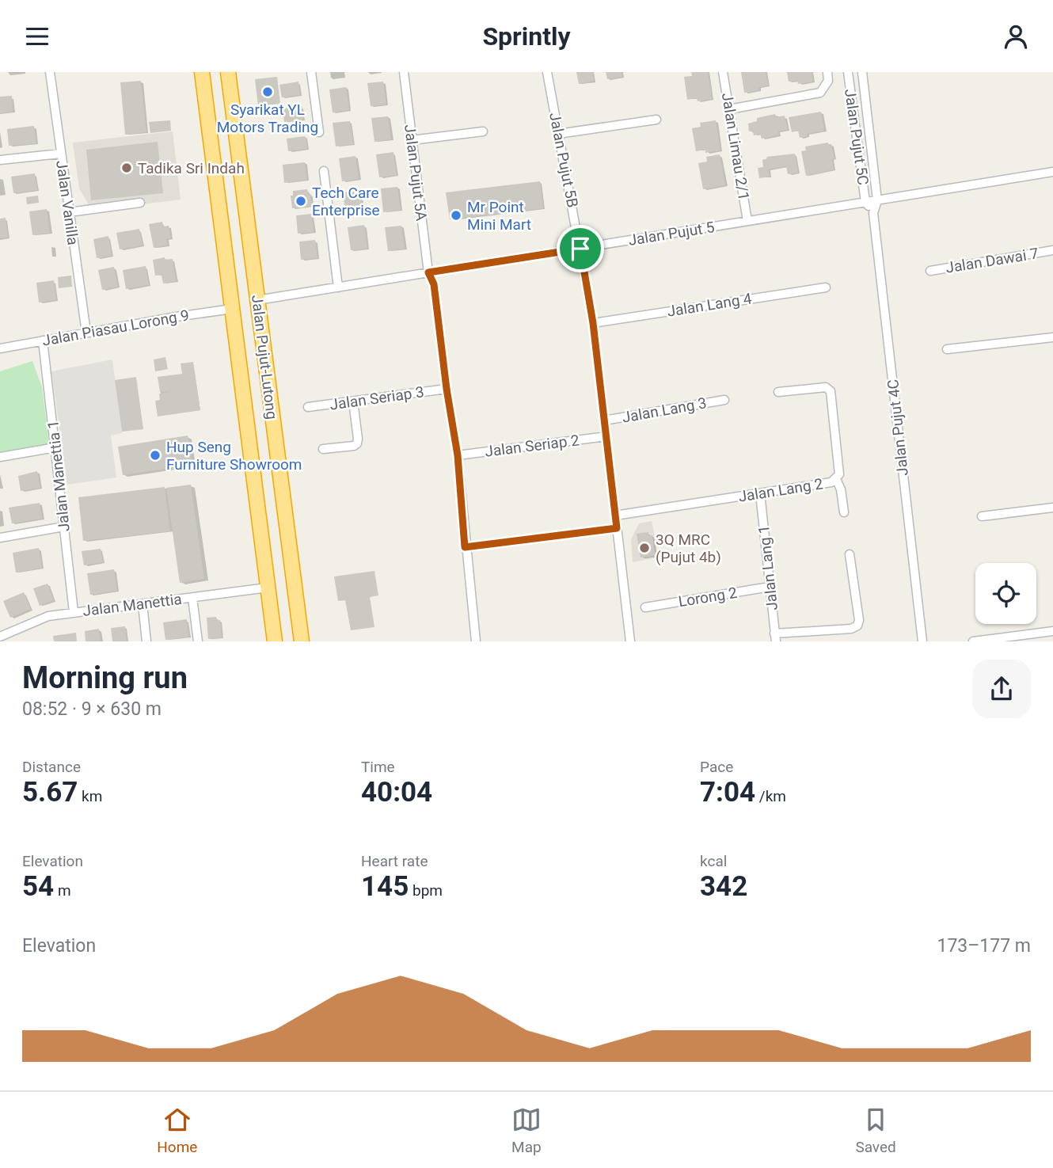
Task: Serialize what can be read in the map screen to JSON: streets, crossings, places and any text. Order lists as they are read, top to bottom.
{
  "streets": {
    "highway": ["Jalan Pujut-Lutong"],
    "street": [
      "Jalan Pujut 5C",
      "Jalan Limau 2/1",
      "Jalan Pujut 5B",
      "Jalan Pujut 5A",
      "Jalan Vanilla",
      "Jalan Pujut 5",
      "Jalan Dawai 7",
      "Jalan Lang 4",
      "Jalan Piasau Lorong 9",
      "Jalan Seriap 3",
      "Jalan Lang 3",
      "Jalan Pujut 4C",
      "Jalan Seriap 2",
      "Jalan Manettia 1",
      "Jalan Lang 2",
      "Jalan Lang 1",
      "Lorong 2",
      "Jalan Manettia"
    ]
  },
  "crossings": [
    ["Jalan Pujut 5C", "Jalan Pujut 5"],
    ["Jalan Limau 2/1", "Jalan Pujut 5"],
    ["Jalan Pujut 5B", "Jalan Pujut 5"],
    ["Jalan Pujut 5B", "Jalan Lang 4"],
    ["Jalan Pujut 5B", "Jalan Lang 3"],
    ["Jalan Pujut 5B", "Jalan Seriap 2"],
    ["Jalan Pujut 5B", "Jalan Lang 2"],
    ["Jalan Pujut 5A", "Jalan Pujut 5"],
    ["Jalan Pujut 5A", "Jalan Seriap 3"],
    ["Jalan Pujut 5A", "Jalan Seriap 2"],
    ["Jalan Vanilla", "Jalan Piasau Lorong 9"],
    ["Jalan Pujut 5", "Jalan Pujut-Lutong"],
    ["Jalan Piasau Lorong 9", "Jalan Pujut-Lutong"],
    ["Jalan Piasau Lorong 9", "Jalan Manettia 1"],
    ["Jalan Pujut-Lutong", "Jalan Manettia"],
    ["Jalan Manettia 1", "Jalan Manettia"],
    ["Jalan Lang 2", "Jalan Lang 1"],
    ["Jalan Lang 1", "Lorong 2"]
  ],
  "places": [
    "Syarikat YL Motors Trading",
    "Tadika Sri Indah",
    "Tech Care Enterprise",
    "Mr Point Mini Mart",
    "Hup Seng Furniture Showroom",
    "3Q MRC (Pujut 4b)"
  ],
  "page": {
    "header": "Sprintly",
    "heading": ["Morning run", "08:52 · 9 × 630 m"],
    "stats": [
      ["Distance", "5.67 km"],
      ["Time", "40:04"],
      ["Pace", "7:04 /km"],
      ["Elevation", "54 m"],
      ["Heart rate", "145 bpm"],
      ["kcal", "342"]
    ],
    "chart": ["Elevation", "173–177 m"],
    "tabs": ["Home", "Map", "Saved"]
  }
}
